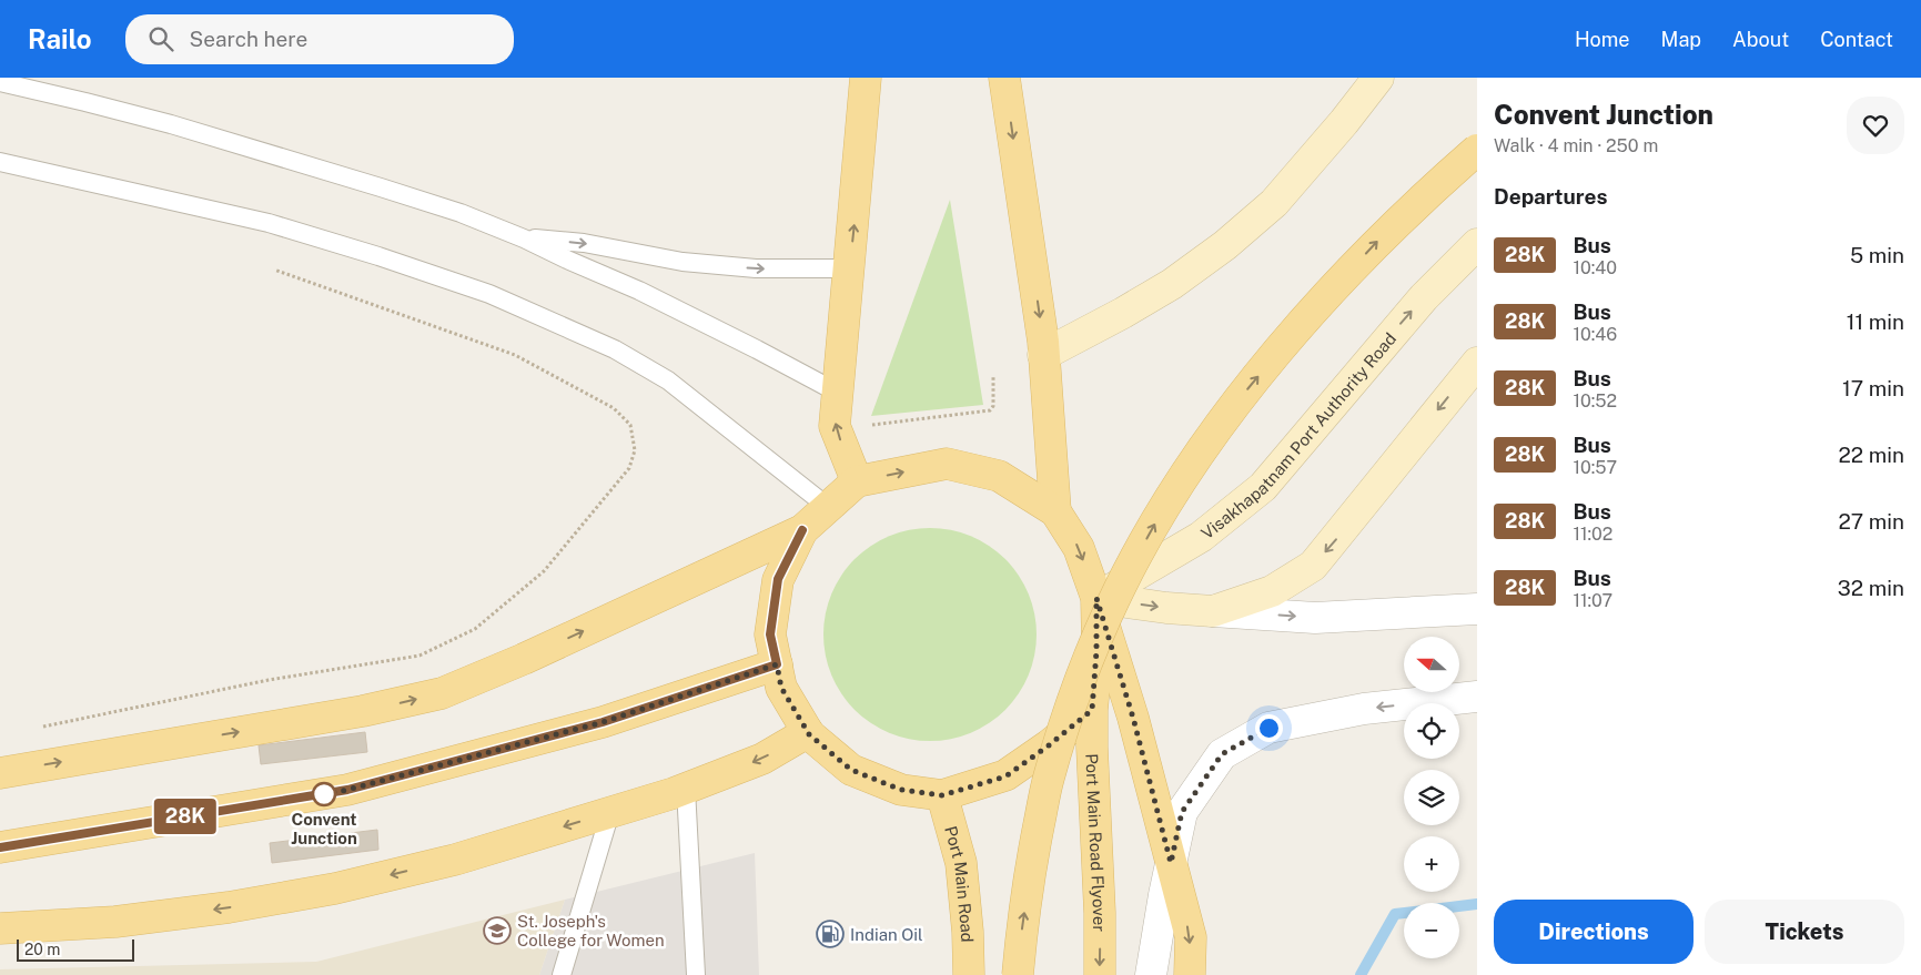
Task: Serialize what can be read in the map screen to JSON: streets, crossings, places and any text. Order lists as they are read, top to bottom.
{
  "streets": {
    "main road": ["Visakhapatnam Port Authority Road", "Port Main Road Flyover", "Port Main Road"]
  },
  "crossings": [
    ["Visakhapatnam Port Authority Road", "Port Main Road Flyover"]
  ],
  "places": {
    "other": ["Convent Junction"],
    "school or university": ["St. Joseph's College for Women"],
    "fuel station": ["Indian Oil"]
  },
  "lines": ["bus line 28K"],
  "scale_bar": "20 m",
  "north": "left",
  "page": {
    "header": "Railo",
    "search": "Search here",
    "nav": [
      "Home",
      "Map",
      "About",
      "Contact"
    ],
    "on_map": "28K",
    "heading": [
      ["Convent Junction", "Walk · 4 min · 250 m"],
      "Departures"
    ],
    "list": [
      {
        "mark": "28K",
        "name": "Bus",
        "note": "10:40",
        "value": "5 min"
      },
      {
        "mark": "28K",
        "name": "Bus",
        "note": "10:46",
        "value": "11 min"
      },
      {
        "mark": "28K",
        "name": "Bus",
        "note": "10:52",
        "value": "17 min"
      },
      {
        "mark": "28K",
        "name": "Bus",
        "note": "10:57",
        "value": "22 min"
      },
      {
        "mark": "28K",
        "name": "Bus",
        "note": "11:02",
        "value": "27 min"
      },
      {
        "mark": "28K",
        "name": "Bus",
        "note": "11:07",
        "value": "32 min"
      }
    ],
    "map_buttons": ["+", "−"],
    "buttons": ["Directions", "Tickets"],
    "scale": "20 m"
  }
}
